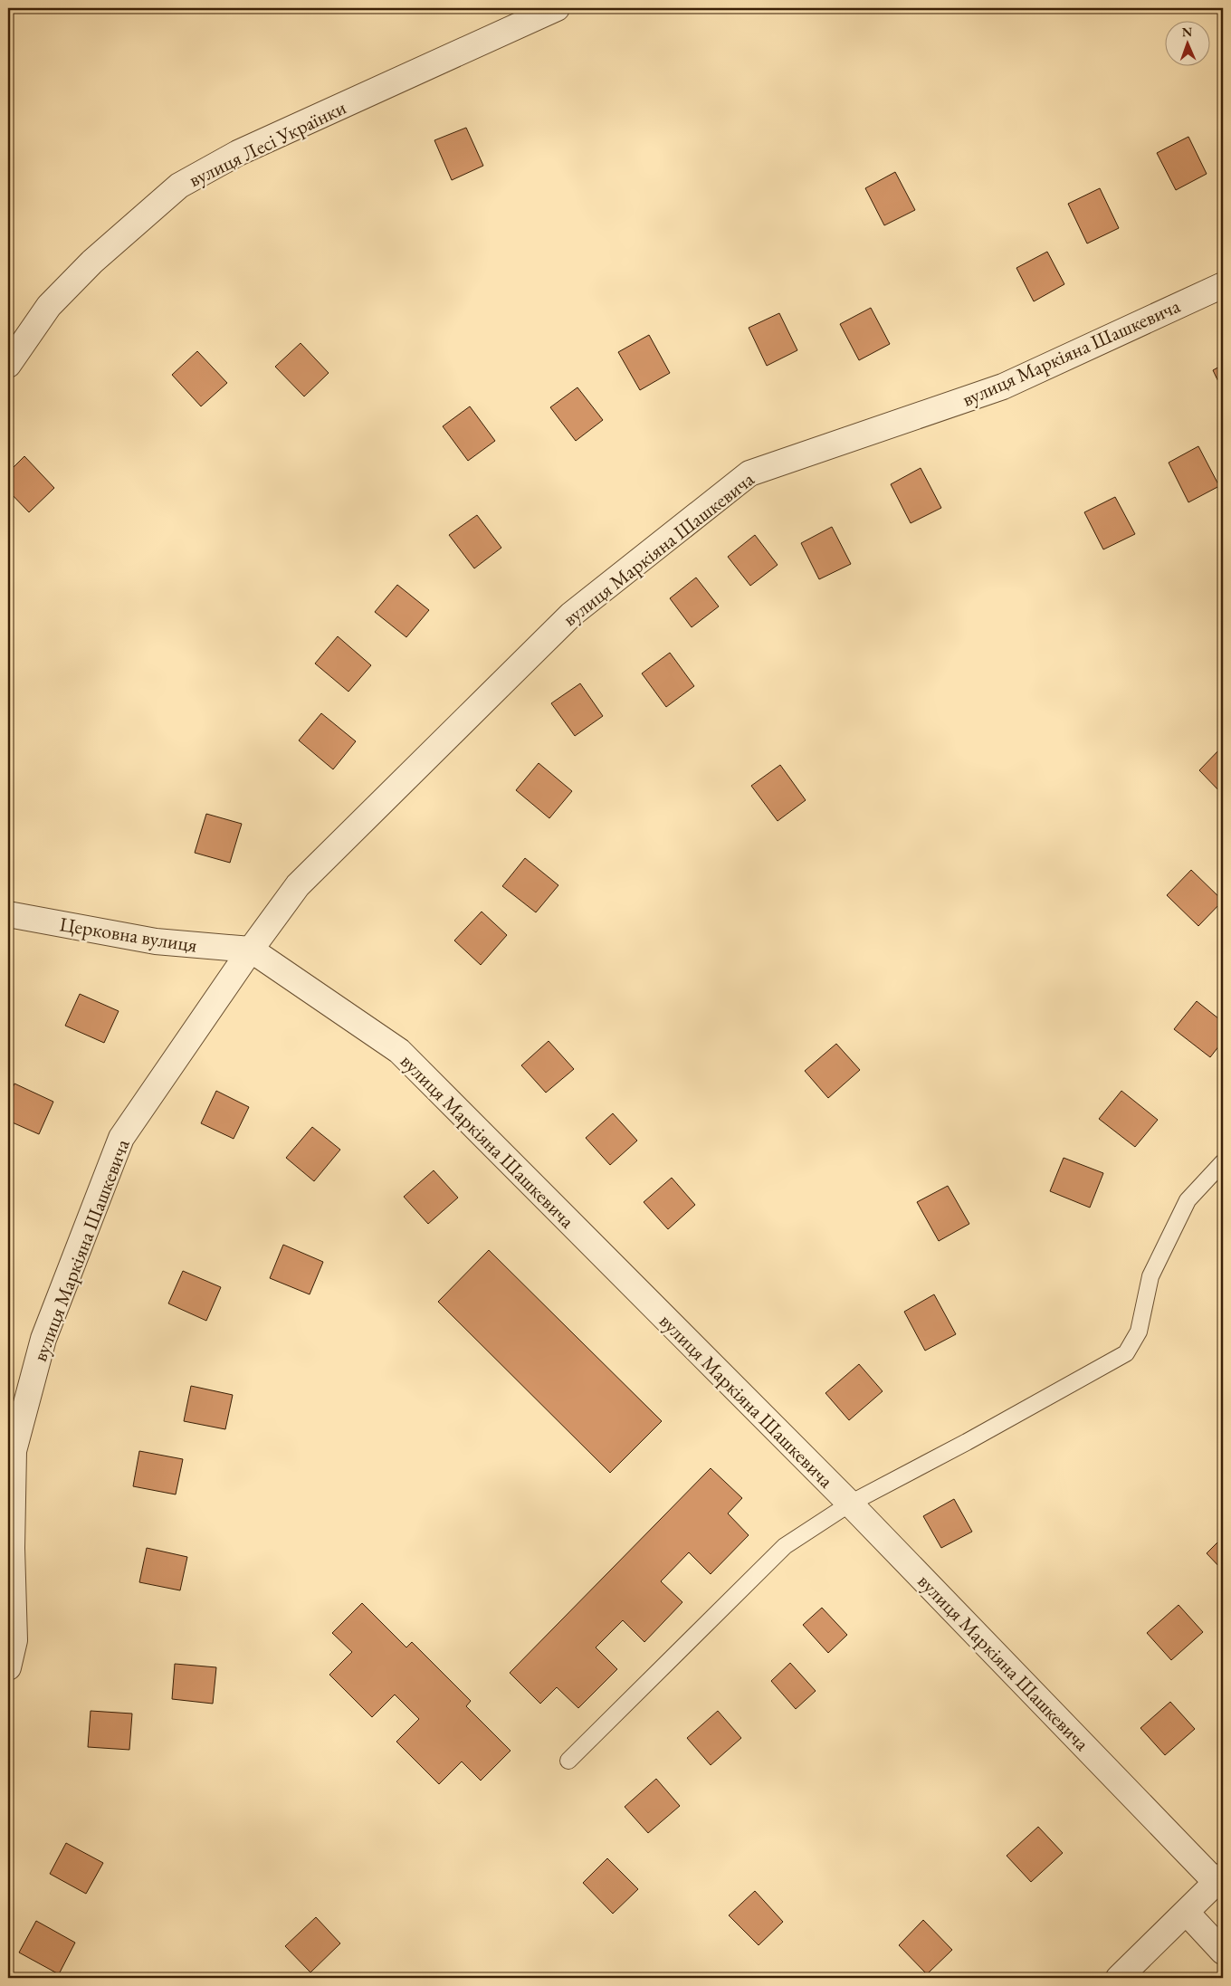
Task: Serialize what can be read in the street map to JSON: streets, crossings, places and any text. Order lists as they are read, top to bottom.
{
  "streets": {
    "street": ["вулиця Лесі Українки", "вулиця Маркіяна Шашкевича", "Церковна вулиця"]
  },
  "crossings": [
    ["вулиця Маркіяна Шашкевича", "Церковна вулиця"]
  ],
  "north": "top"
}
